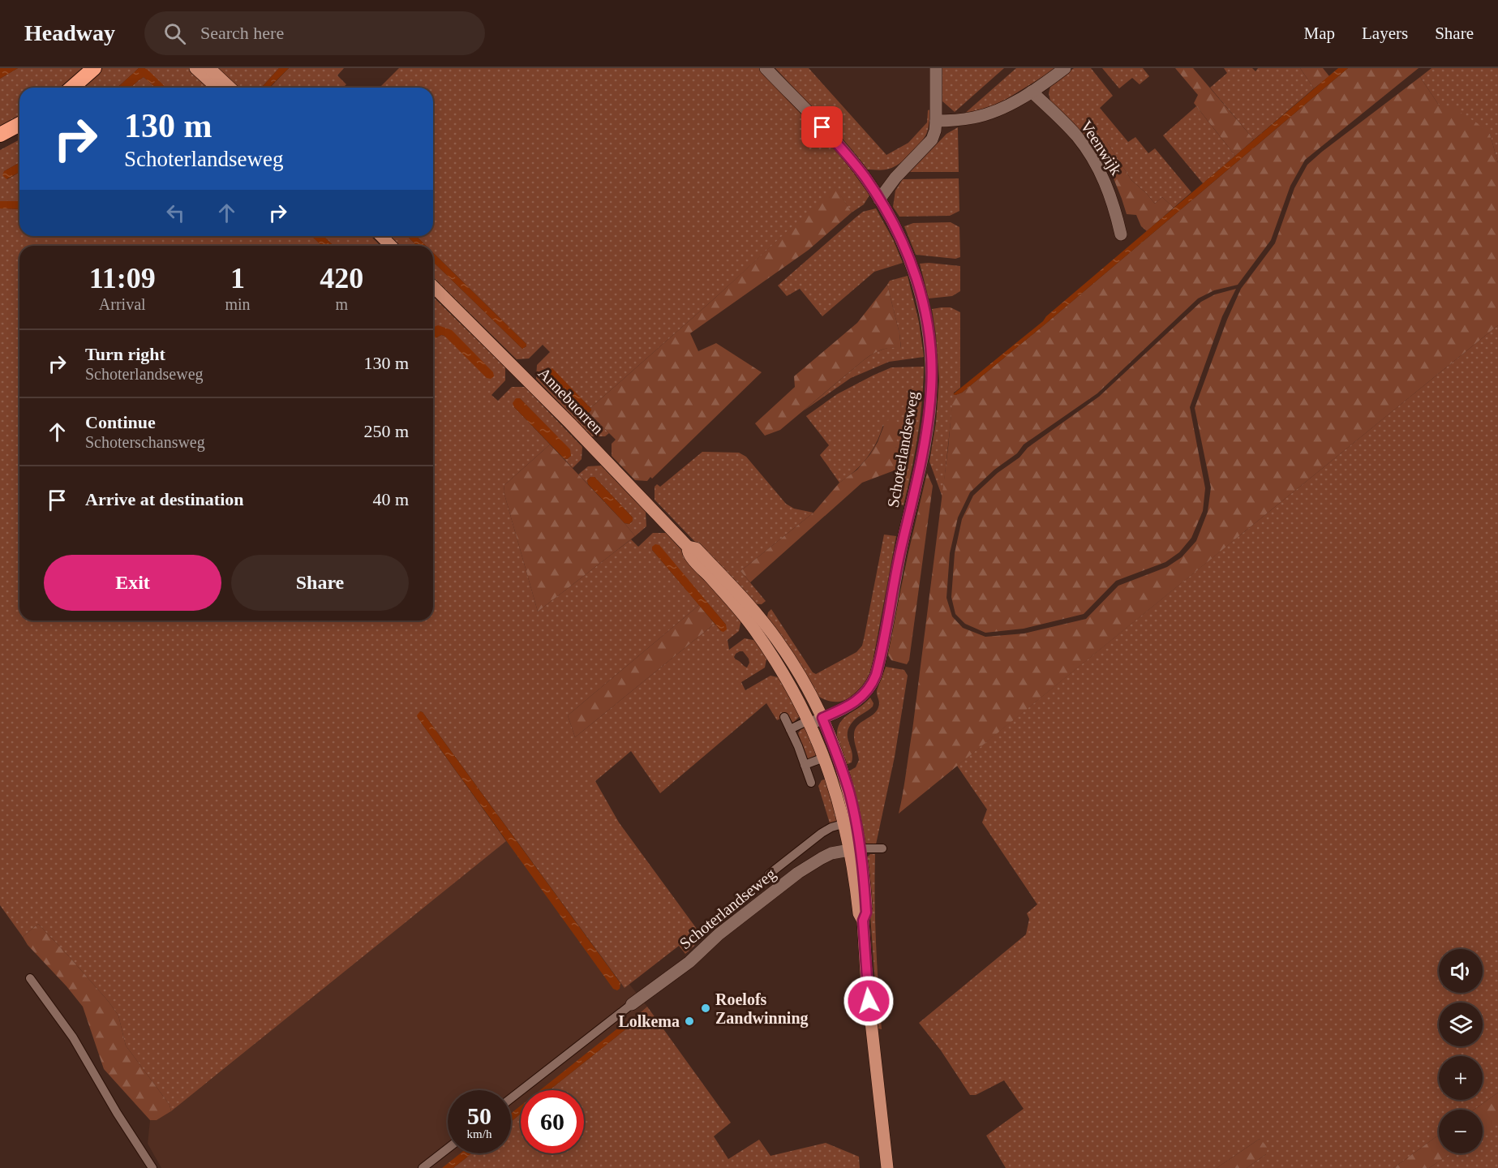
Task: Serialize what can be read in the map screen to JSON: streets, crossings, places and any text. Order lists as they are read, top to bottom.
{
  "streets": {
    "main road": ["Annebuorren"],
    "street": ["Veenwijk", "Schoterlandseweg"]
  },
  "crossings": [
    ["Annebuorren", "Schoterlandseweg"]
  ],
  "places": ["Roelofs Zandwinning", "Lolkema"],
  "page": {
    "header": "Headway",
    "search": "Search here",
    "nav": ["Map", "Layers", "Share"],
    "turn": ["130 m", "Schoterlandseweg"],
    "eta": [
      "11:09",
      "Arrival",
      "1",
      "min",
      "420",
      "m"
    ],
    "list": [
      {
        "name": "Turn right",
        "note": "Schoterlandseweg",
        "value": "130 m"
      },
      {
        "name": "Continue",
        "note": "Schoterschansweg",
        "value": "250 m"
      },
      {
        "name": "Arrive at destination",
        "value": "40 m"
      }
    ],
    "buttons": ["Exit", "Share"],
    "map_buttons": ["+", "−"],
    "speed": "50 km/h",
    "limit": "60"
  }
}
